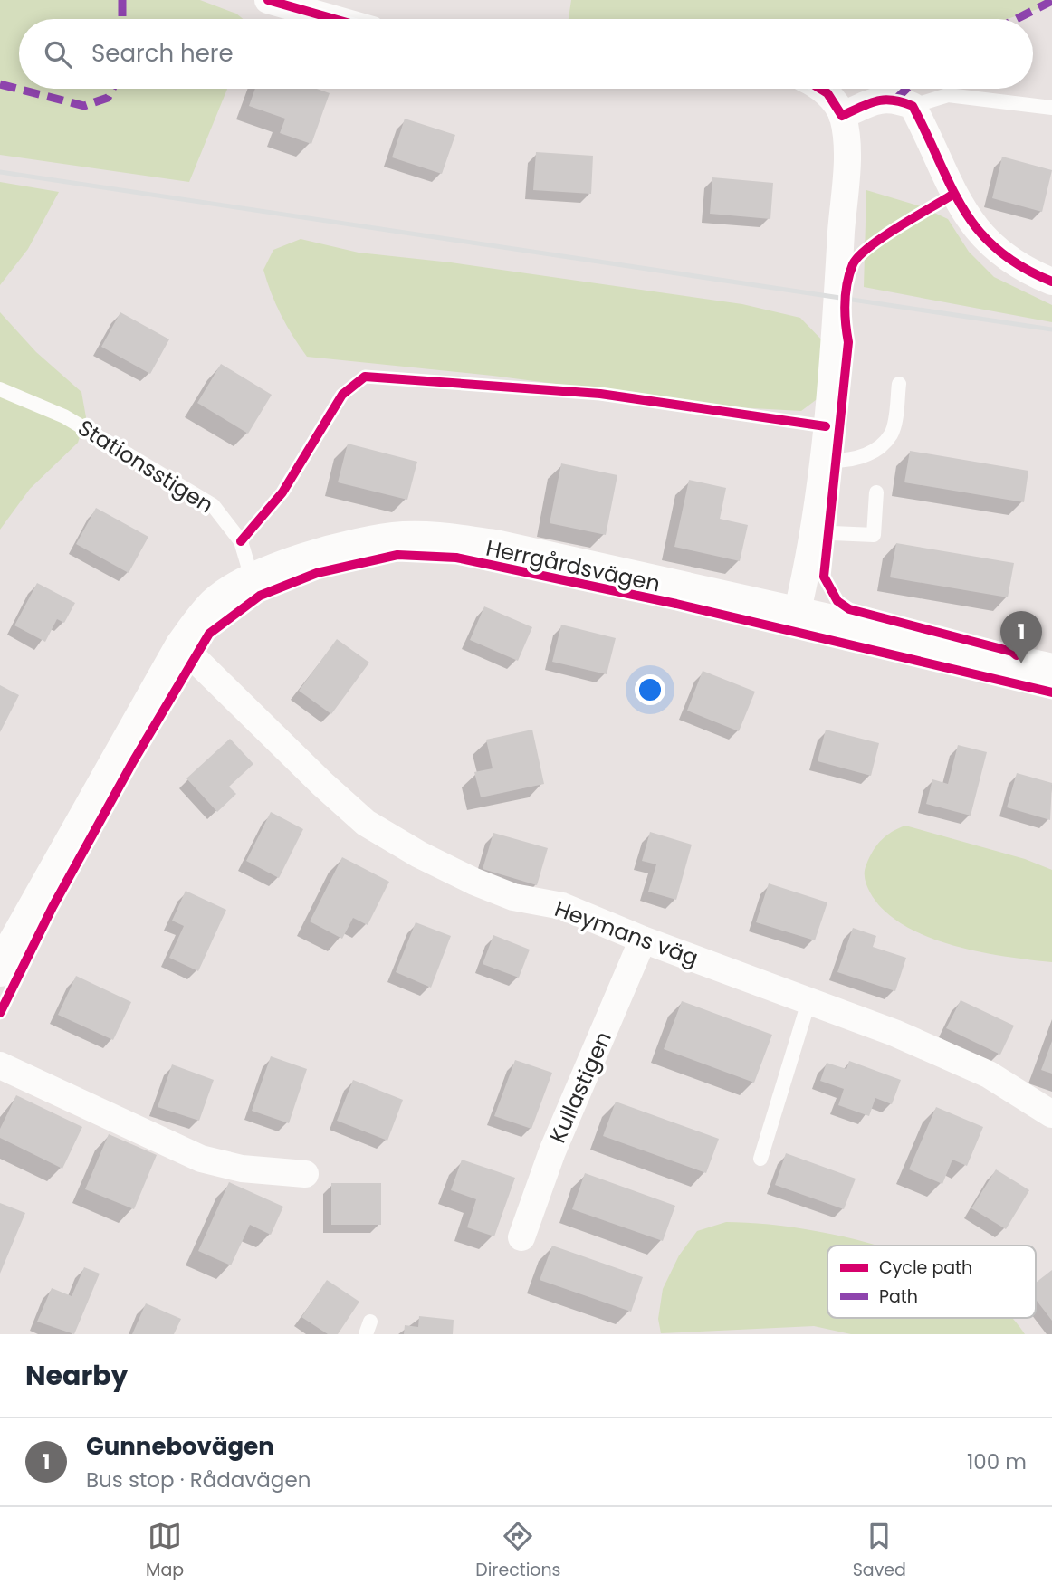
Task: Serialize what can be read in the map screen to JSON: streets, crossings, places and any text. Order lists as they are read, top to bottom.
{
  "streets": {
    "street": ["Herrgårdsvägen", "Heymans väg", "Kullastigen"],
    "lane": ["Stationsstigen"]
  },
  "crossings": [
    ["Stationsstigen", "Herrgårdsvägen"],
    ["Herrgårdsvägen", "Heymans väg"],
    ["Heymans väg", "Kullastigen"]
  ],
  "legend": ["Cycle path", "Path"],
  "page": {
    "search": "Search here",
    "pins": "1",
    "heading": "Nearby",
    "list": [
      {
        "mark": "1",
        "name": "Gunnebovägen",
        "note": "Bus stop · Rådavägen",
        "value": "100 m"
      }
    ],
    "nav": ["Map", "Directions", "Saved"]
  }
}
